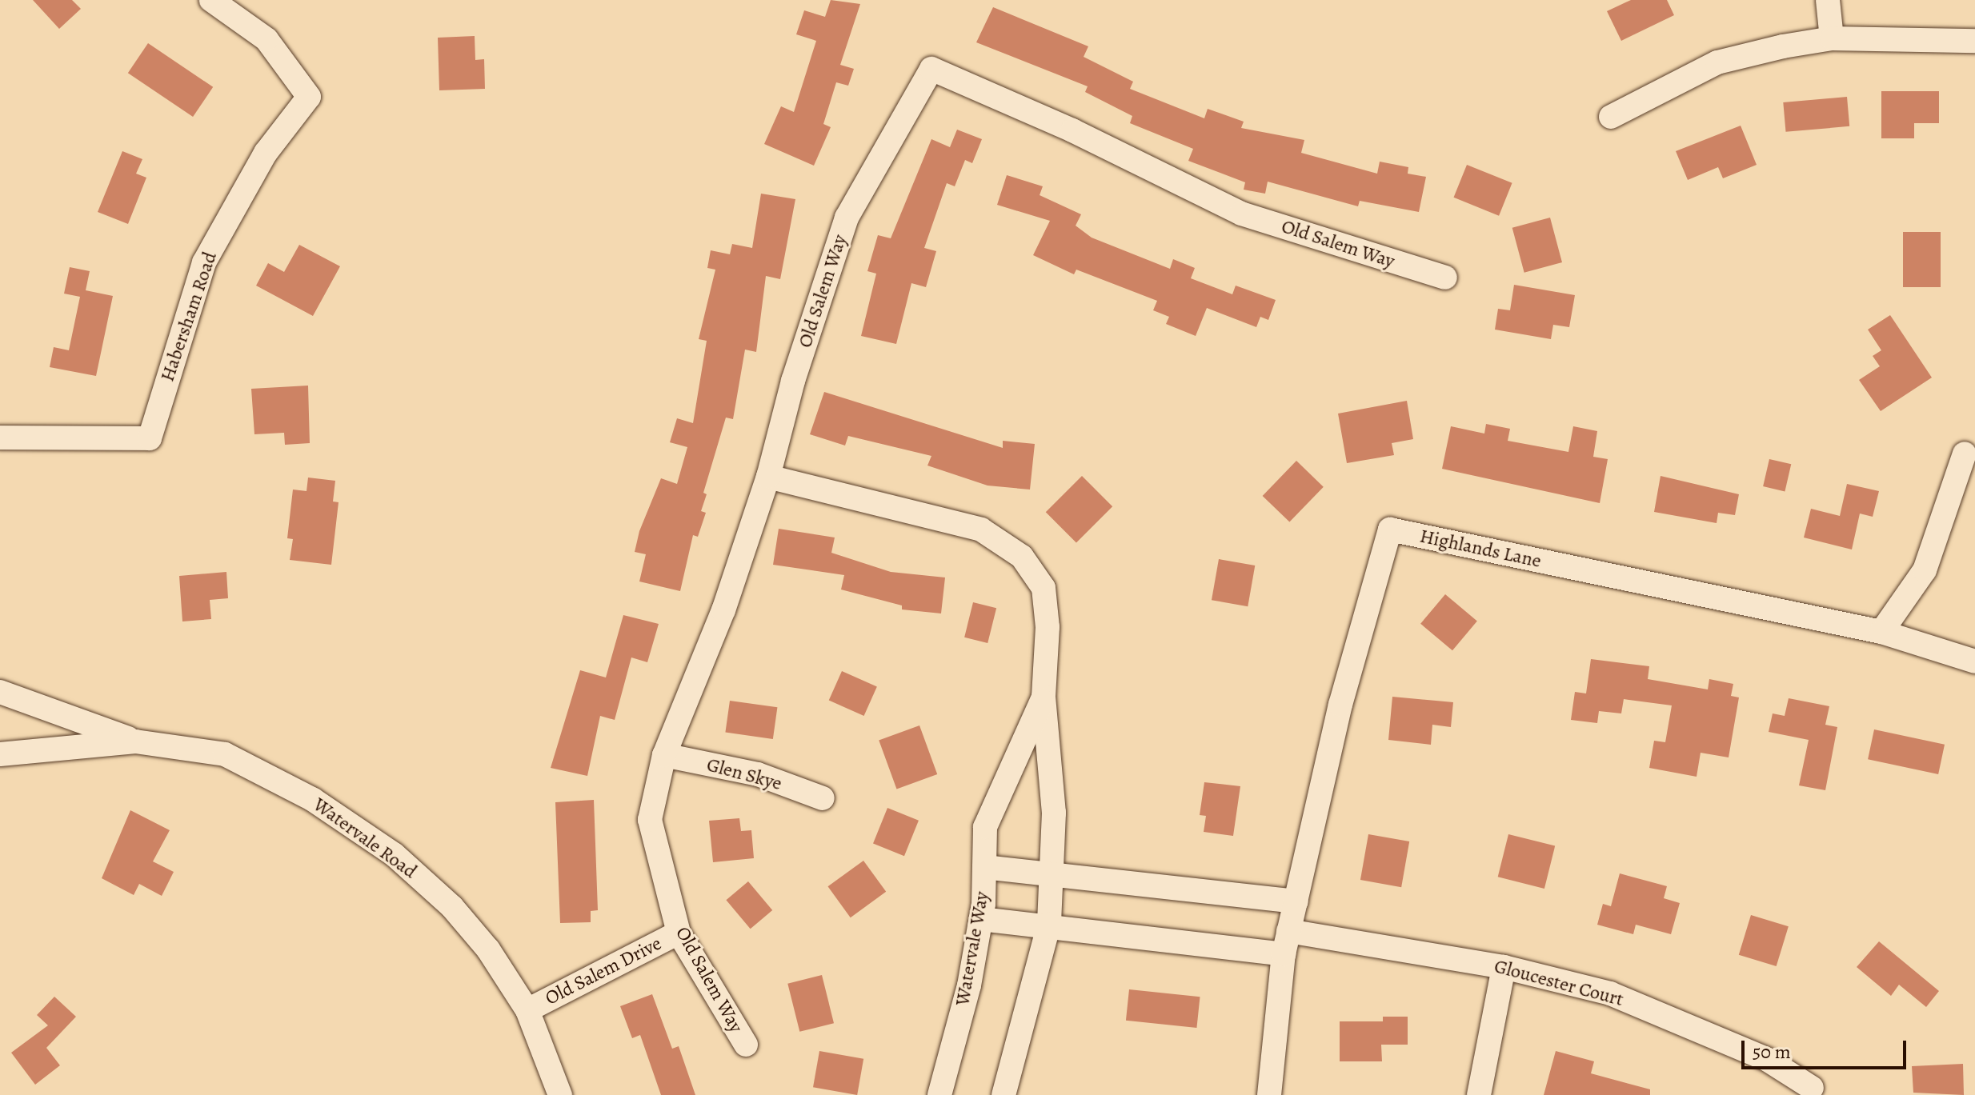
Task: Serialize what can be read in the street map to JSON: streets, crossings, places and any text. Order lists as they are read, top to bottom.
{
  "streets": {
    "street": [
      "Old Salem Way",
      "Habersham Road",
      "Highlands Lane",
      "Glen Skye",
      "Watervale Road",
      "Watervale Way",
      "Old Salem Drive",
      "Gloucester Court"
    ]
  },
  "crossings": [
    ["Old Salem Way", "Glen Skye"],
    ["Old Salem Way", "Watervale Way"],
    ["Old Salem Way", "Old Salem Drive"],
    ["Highlands Lane", "Gloucester Court"],
    ["Watervale Road", "Old Salem Drive"],
    ["Watervale Way", "Gloucester Court"]
  ],
  "scale_bar": "50 m"
}
